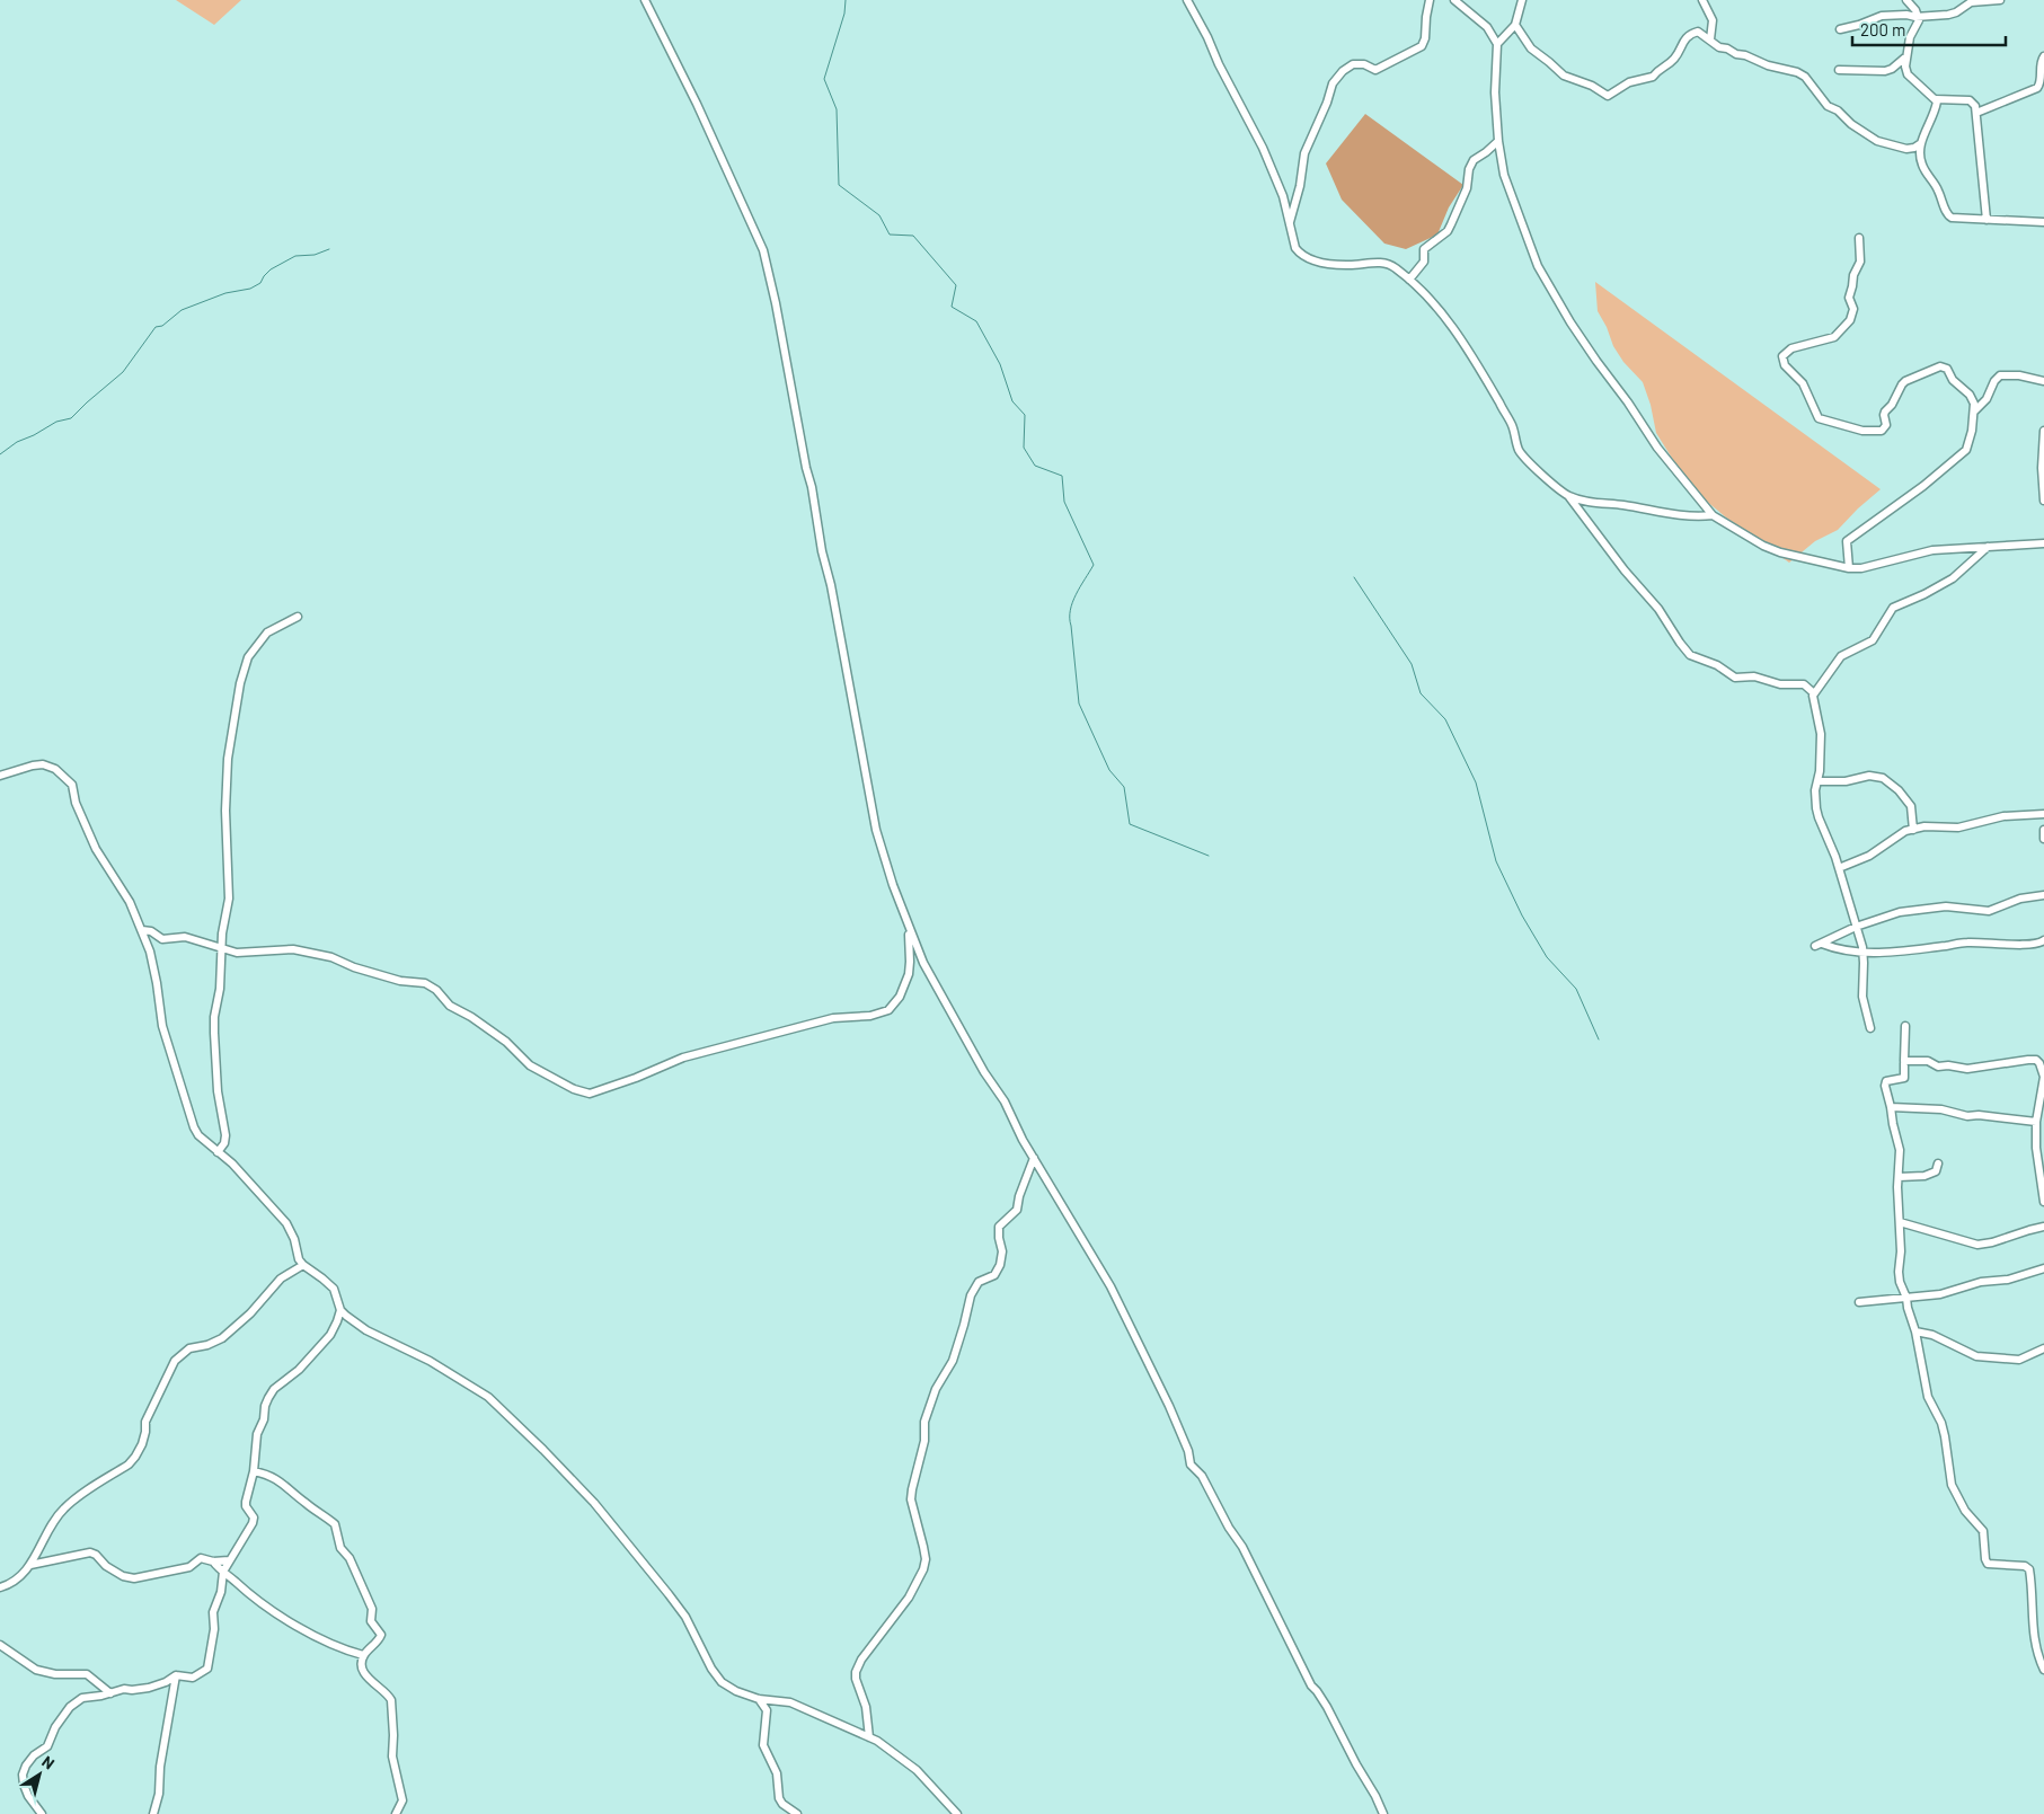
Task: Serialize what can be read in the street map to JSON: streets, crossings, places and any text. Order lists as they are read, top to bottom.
{
  "scale_bar": "200 m",
  "north": "top right"
}
